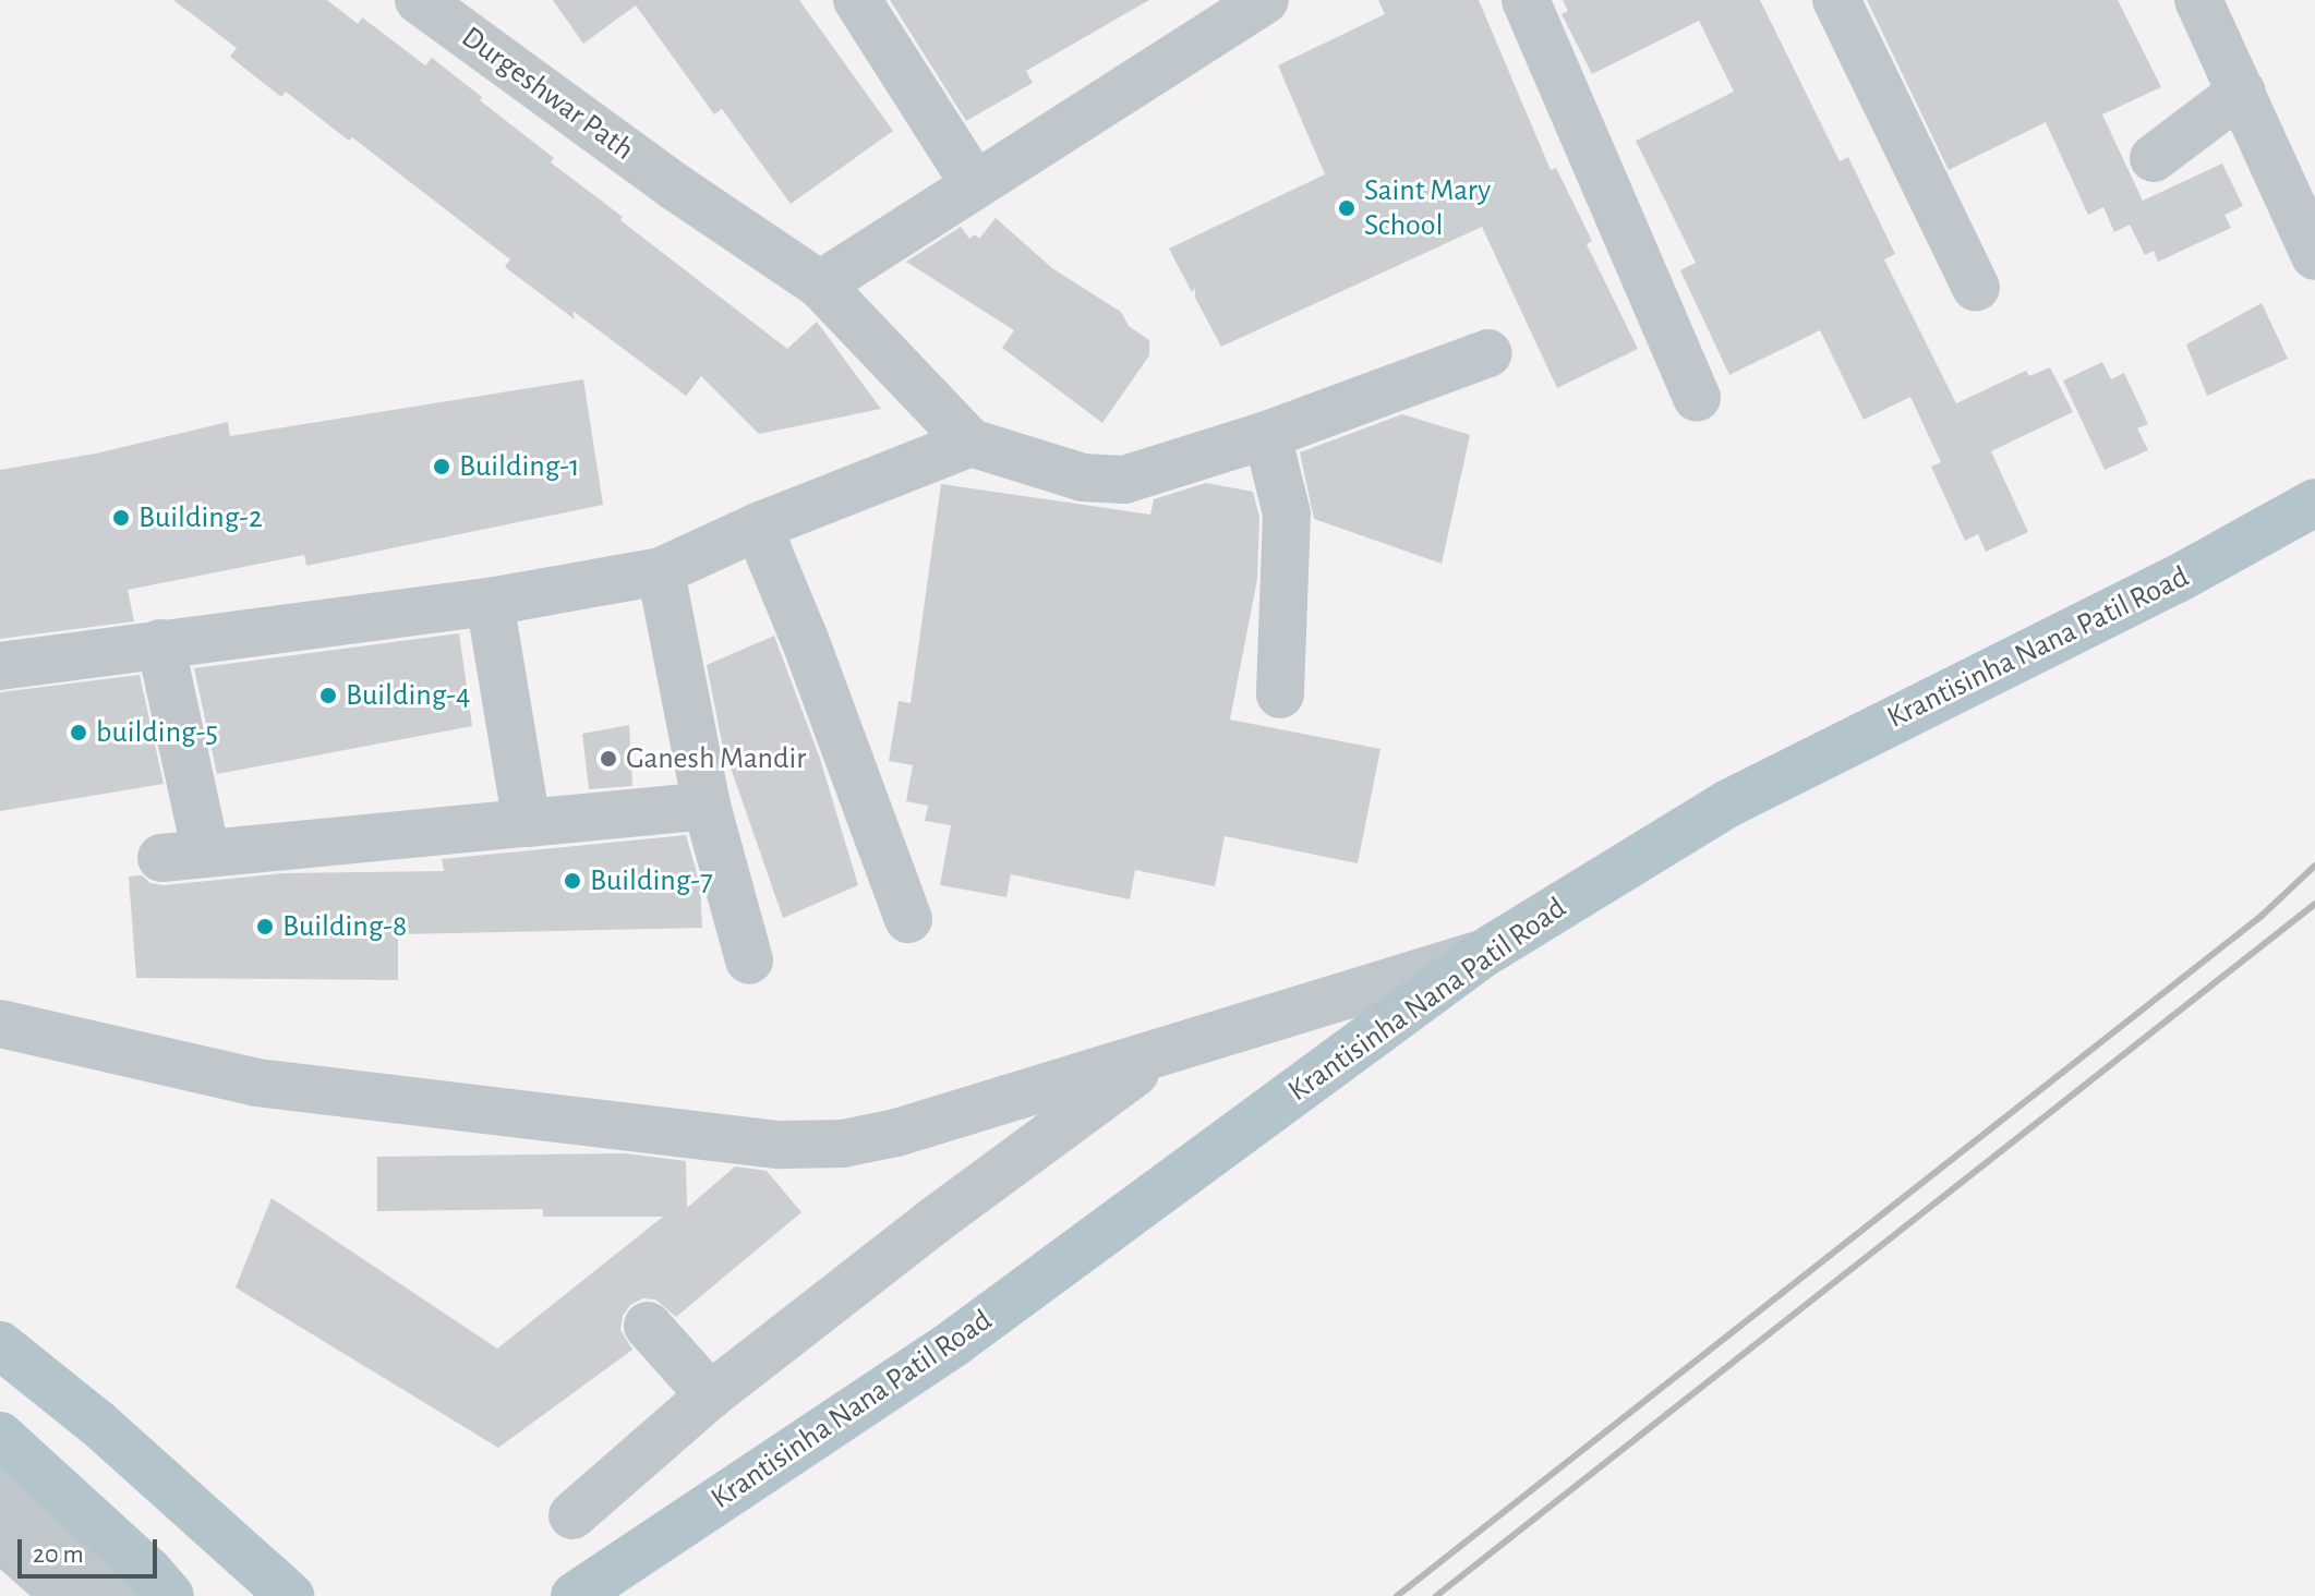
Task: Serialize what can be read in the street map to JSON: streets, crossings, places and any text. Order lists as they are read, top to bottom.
{
  "streets": {
    "main road": ["Krantisinha Nana Patil Road"],
    "street": ["Durgeshwar Path"]
  },
  "places": [
    "Saint Mary School",
    "Building-1",
    "Building-2",
    "Building-4",
    "building-5",
    "Ganesh Mandir",
    "Building-7",
    "Building-8"
  ],
  "scale_bar": "20 m"
}
